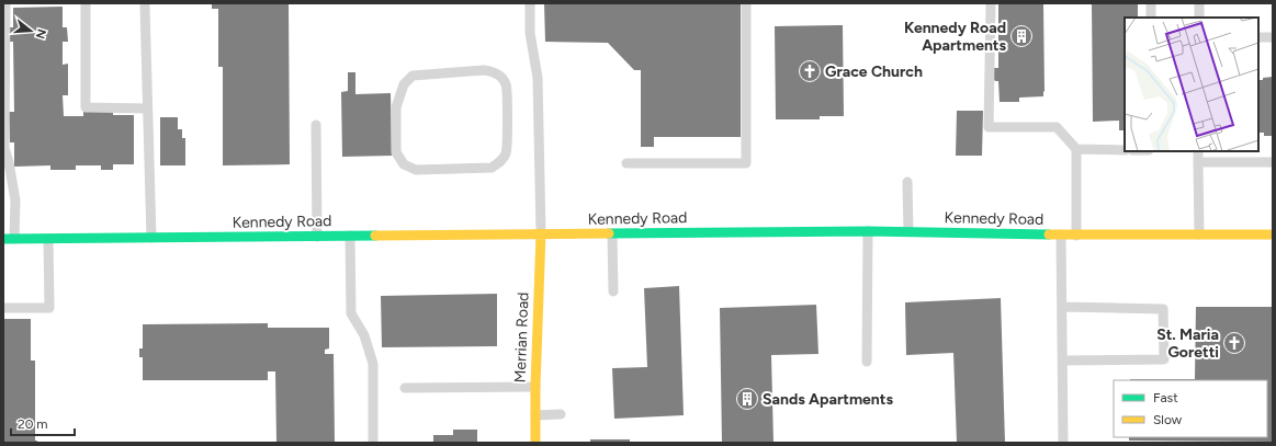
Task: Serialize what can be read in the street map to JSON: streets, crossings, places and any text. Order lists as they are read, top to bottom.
{
  "streets": {
    "main road": ["Kennedy Road", "Merrian Road"]
  },
  "crossings": [
    ["Kennedy Road", "Merrian Road"]
  ],
  "places": {
    "building": ["Kennedy Road Apartments", "Sands Apartments"],
    "church": ["Grace Church", "St. Maria Goretti"]
  },
  "legend": ["Fast", "Slow"],
  "scale_bar": "20 m",
  "north": "right"
}
